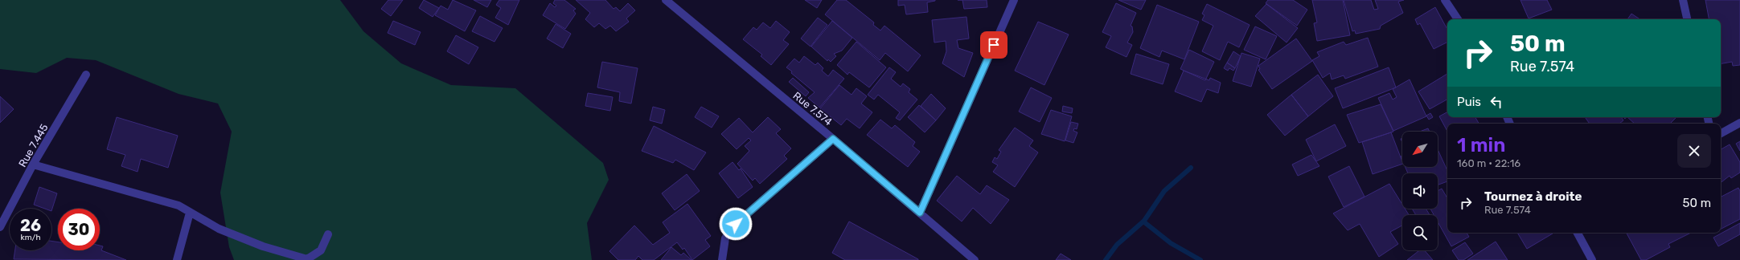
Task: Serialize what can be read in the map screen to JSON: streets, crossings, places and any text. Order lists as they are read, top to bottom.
{
  "streets": {
    "street": ["Rue 7.574", "Rue 7.445"]
  },
  "north": "bottom left",
  "page": {
    "turn": ["50 m", "Rue 7.574"],
    "then": "Puis",
    "heading": ["1 min", "160 m · 22:16"],
    "list": [
      {
        "name": "Tournez à droite",
        "note": "Rue 7.574",
        "value": "50 m"
      }
    ],
    "speed": "26 km/h",
    "limit": "30"
  }
}
